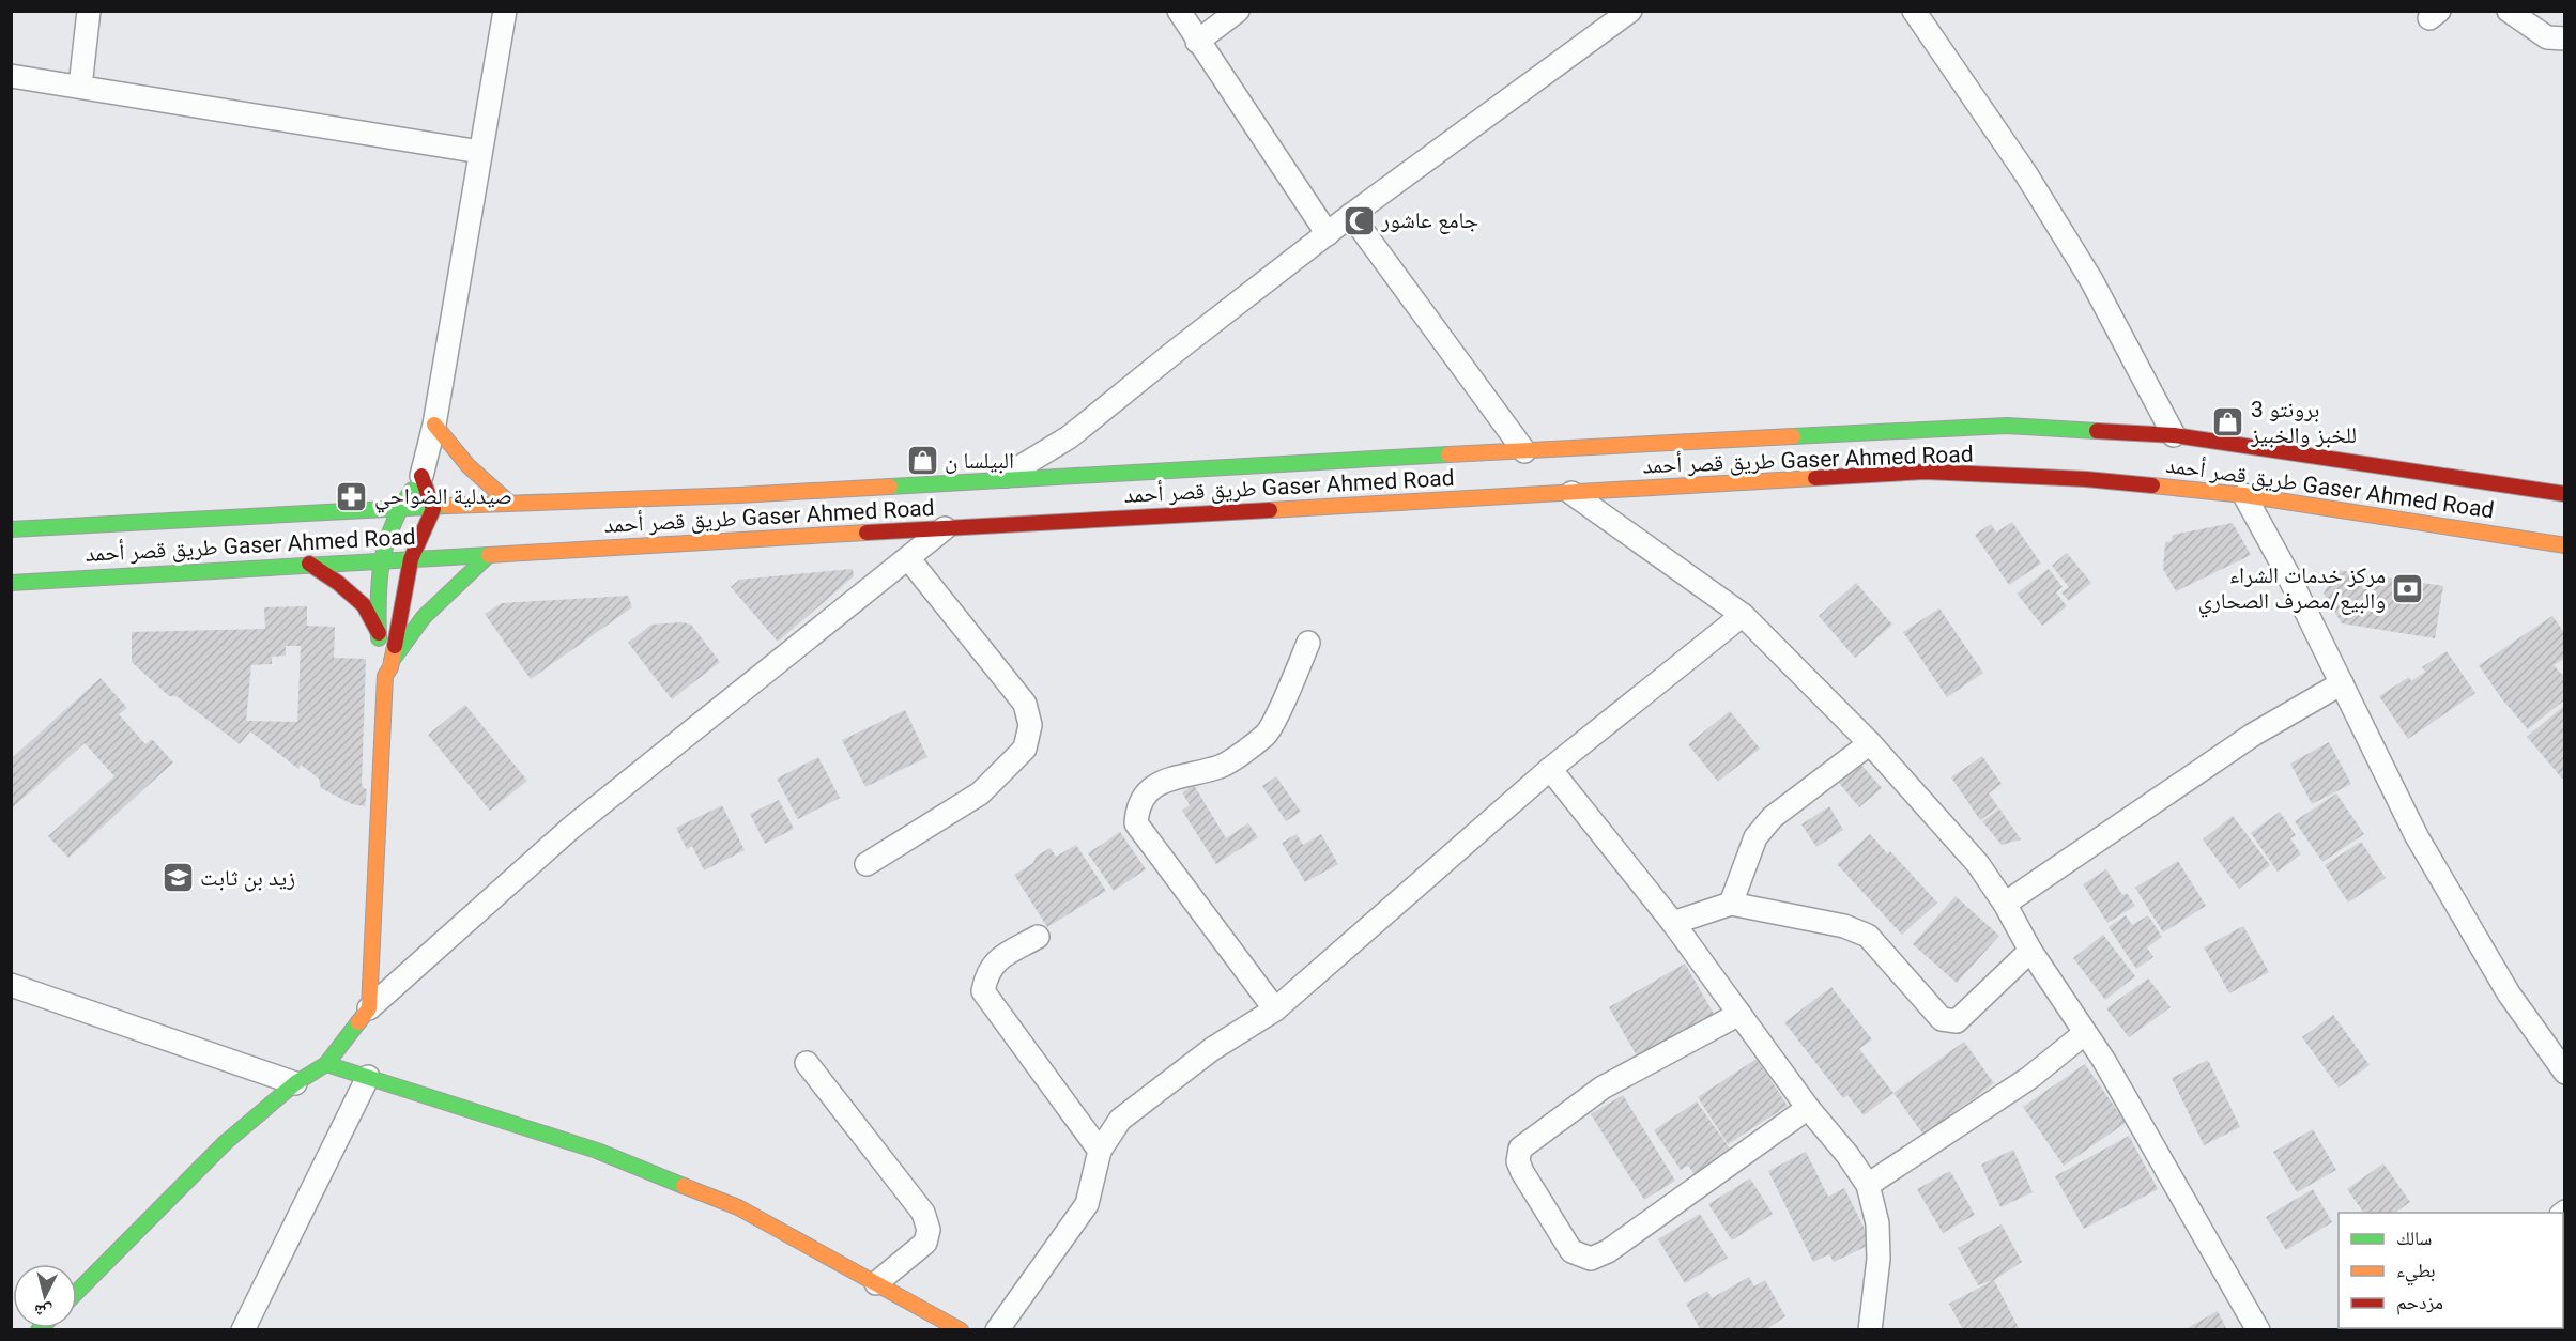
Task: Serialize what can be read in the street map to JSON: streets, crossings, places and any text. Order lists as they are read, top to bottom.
{
  "streets": {
    "main road": ["طريق قصر أحمد Gaser Ahmed Road"]
  },
  "places": {
    "mosque": ["جامع عاشور"],
    "shop": ["برونتو 3 للخبز والخبيز", "البيلسا ن"],
    "pharmacy": ["صيدلية الضواحي"],
    "bank": ["مركز خدمات الشراء والبيع/مصرف الصحاري"],
    "school or university": ["زيد بن ثابت"]
  },
  "legend": ["سالك", "بطيء", "مزدحم"],
  "north": "bottom"
}
